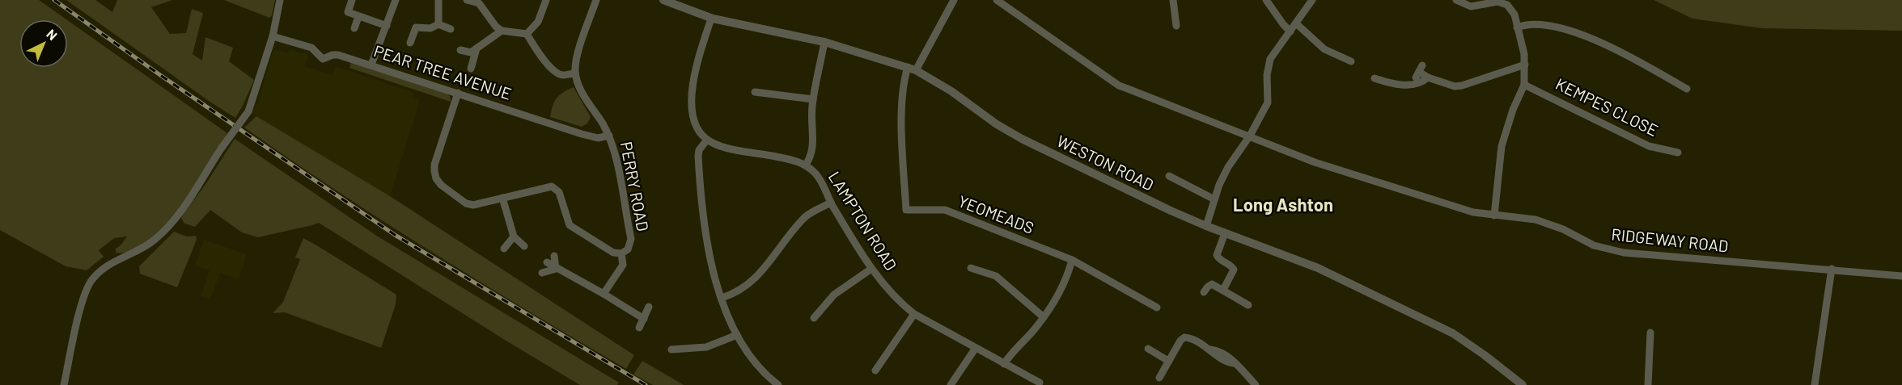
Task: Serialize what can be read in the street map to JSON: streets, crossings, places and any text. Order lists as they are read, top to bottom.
{
  "streets": {
    "street": [
      "PEAR TREE AVENUE",
      "KEMPES CLOSE",
      "WESTON ROAD",
      "PERRY ROAD",
      "YEOMEADS",
      "LAMPTON ROAD",
      "RIDGEWAY ROAD"
    ]
  },
  "crossings": [
    ["PEAR TREE AVENUE", "PERRY ROAD"],
    ["WESTON ROAD", "YEOMEADS"]
  ],
  "districts": ["Long Ashton"],
  "north": "top right"
}
